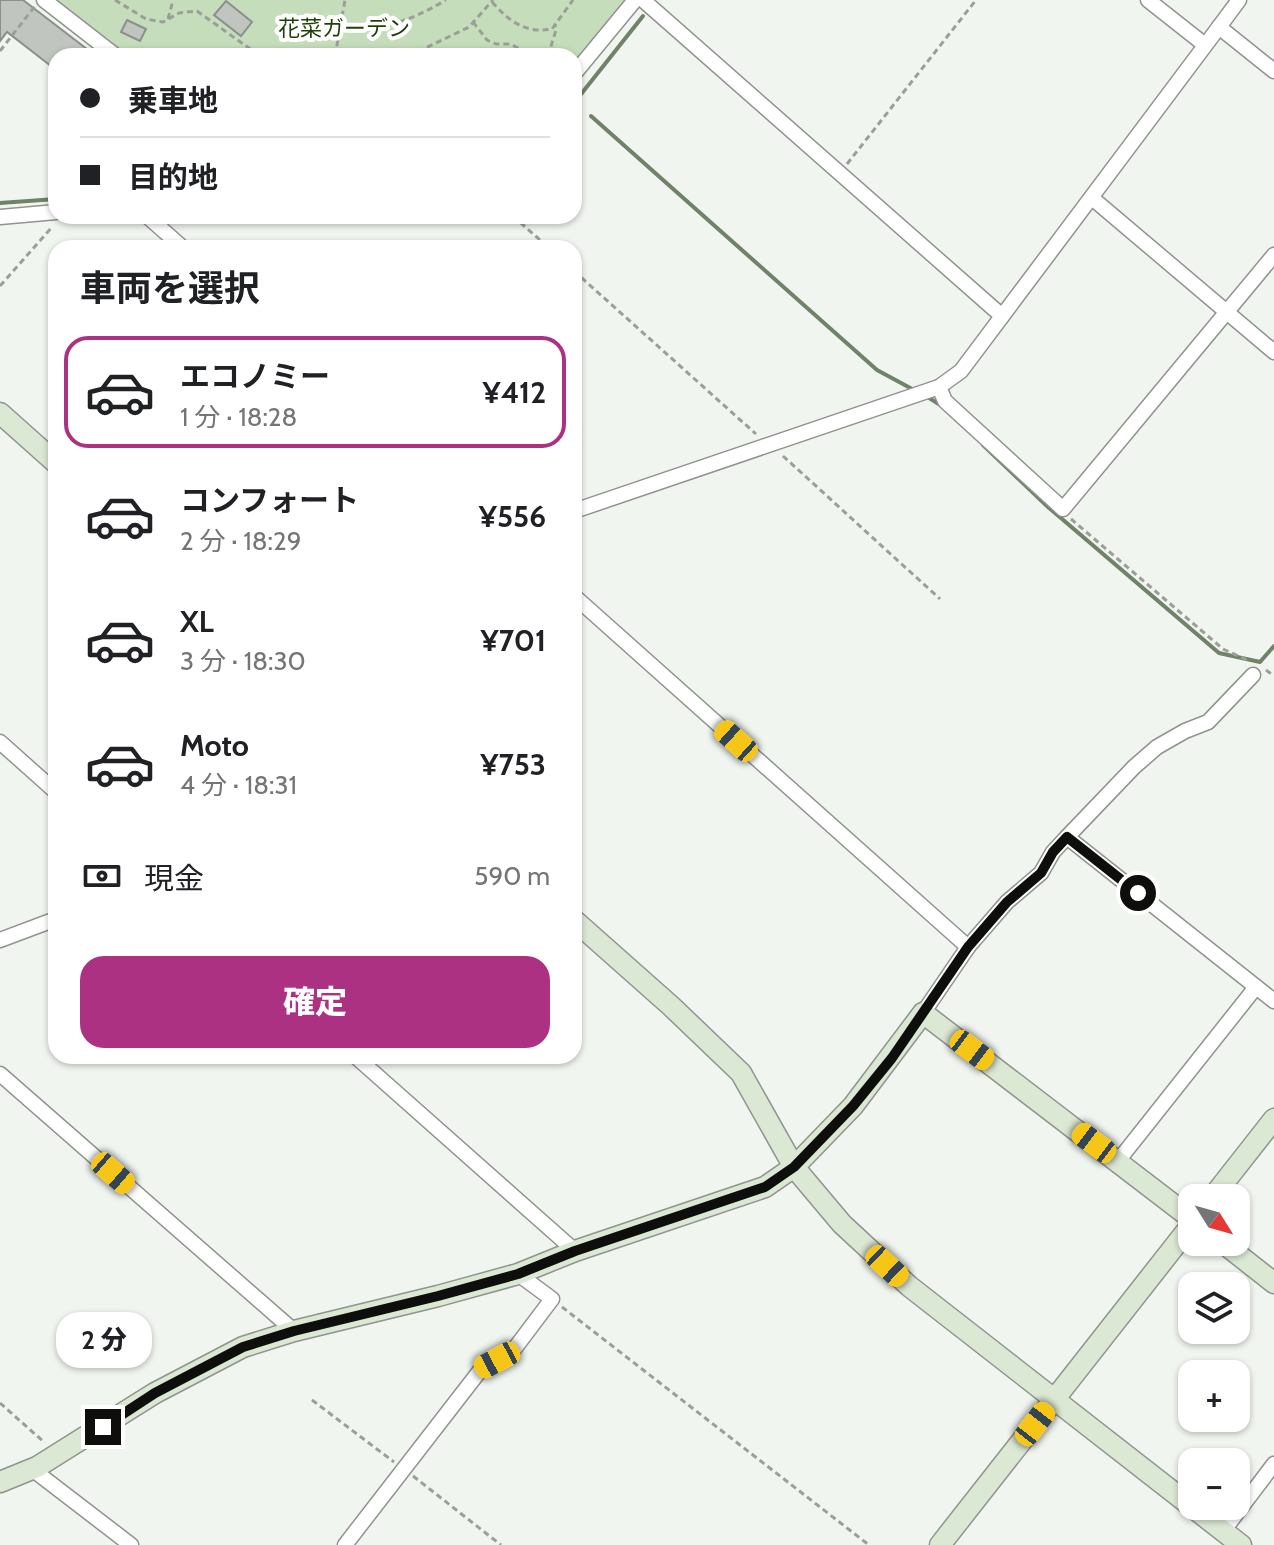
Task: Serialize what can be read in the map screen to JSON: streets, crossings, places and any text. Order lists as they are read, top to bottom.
{
  "parks": ["花菜ガーデン"],
  "north": "bottom right",
  "page": {
    "banner": ["乗車地", "目的地"],
    "heading": "車両を選択",
    "list": [
      {
        "name": "エコノミー",
        "note": "1 分 · 18:28",
        "value": "¥412"
      },
      {
        "name": "コンフォート",
        "note": "2 分 · 18:29",
        "value": "¥556"
      },
      {
        "name": "XL",
        "note": "3 分 · 18:30",
        "value": "¥701"
      },
      {
        "name": "Moto",
        "note": "4 分 · 18:31",
        "value": "¥753"
      }
    ],
    "pay": ["現金", "590 m"],
    "buttons": "確定",
    "map_buttons": ["+", "−"],
    "bubble": "2 分"
  }
}
